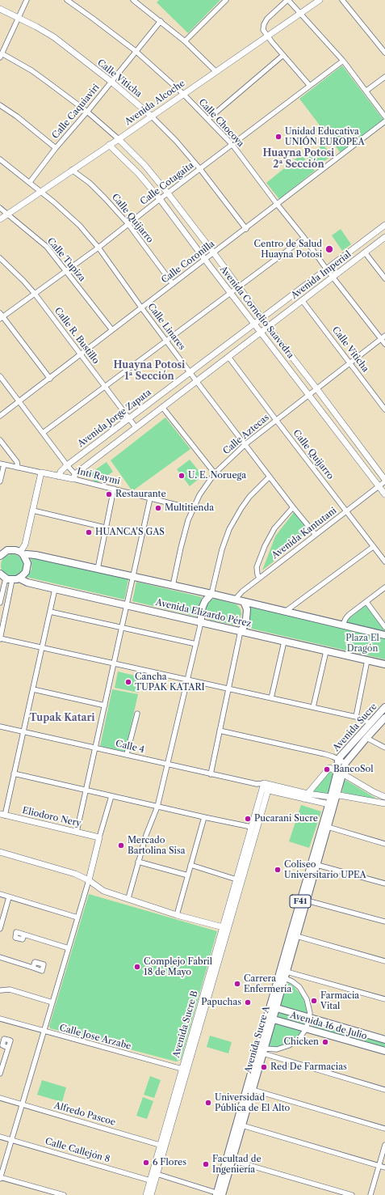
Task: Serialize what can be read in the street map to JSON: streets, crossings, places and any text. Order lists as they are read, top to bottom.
{
  "streets": {
    "main road": [
      "Avenida Elizardo Pérez",
      "Avenida Sucre",
      "F41",
      "Avenida 16 de Julio",
      "Avenida Sucre A"
    ],
    "street": [
      "Calle Viticha",
      "Avenida Alcoche",
      "Calle Caquiaviri",
      "Calle Chocoya",
      "Calle Cotagaita",
      "Calle Quijarro",
      "Calle Tupiza",
      "Calle Coronilla",
      "Avenida Imperial",
      "Avenida Cornelio Saavedra",
      "Calle Linares",
      "Calle R. Bustillo",
      "Avenida Jorge Zapata",
      "Calle Aztecas",
      "Inti Raymi",
      "Avenida Kantutani",
      "Calle 4",
      "Eliodoro Nery",
      "Avenida Sucre B",
      "Calle Jose Arzabe",
      "Alfredo Pascoe",
      "Calle Callejón 8"
    ]
  },
  "crossings": [
    ["Calle Viticha", "Avenida Alcoche"],
    ["Calle Viticha", "Calle Caquiaviri"],
    ["Calle Viticha", "Calle Cotagaita"],
    ["Calle Viticha", "Calle Coronilla"],
    ["Calle Viticha", "Avenida Imperial"],
    ["Calle Viticha", "Calle Aztecas"],
    ["Avenida Alcoche", "Calle Chocoya"],
    ["Avenida Alcoche", "Calle Quijarro"],
    ["Avenida Alcoche", "Calle Tupiza"],
    ["Avenida Alcoche", "Avenida Cornelio Saavedra"],
    ["Avenida Alcoche", "Calle Linares"],
    ["Calle Caquiaviri", "Calle Chocoya"],
    ["Calle Caquiaviri", "Calle Linares"],
    ["Calle Chocoya", "Calle Cotagaita"],
    ["Calle Chocoya", "Calle Coronilla"],
    ["Calle Chocoya", "Avenida Imperial"],
    ["Calle Chocoya", "Calle Aztecas"],
    ["Calle Cotagaita", "Calle Quijarro"],
    ["Calle Cotagaita", "Calle Tupiza"],
    ["Calle Cotagaita", "Avenida Cornelio Saavedra"],
    ["Calle Cotagaita", "Calle Linares"],
    ["Calle Cotagaita", "Calle R. Bustillo"],
    ["Calle Quijarro", "Calle Coronilla"],
    ["Calle Quijarro", "Calle Aztecas"],
    ["Calle Quijarro", "Avenida Kantutani"],
    ["Calle Tupiza", "Calle Coronilla"],
    ["Calle Coronilla", "Avenida Cornelio Saavedra"],
    ["Calle Coronilla", "Calle Linares"],
    ["Calle Coronilla", "Calle R. Bustillo"],
    ["Avenida Imperial", "Avenida Cornelio Saavedra"],
    ["Avenida Imperial", "Avenida Jorge Zapata"],
    ["Avenida Cornelio Saavedra", "Avenida Jorge Zapata"],
    ["Avenida Cornelio Saavedra", "Calle Aztecas"],
    ["Avenida Cornelio Saavedra", "Avenida Kantutani"],
    ["Calle Linares", "Avenida Jorge Zapata"],
    ["Calle Linares", "Calle Aztecas"],
    ["Calle Linares", "Avenida Kantutani"],
    ["Calle R. Bustillo", "Avenida Jorge Zapata"],
    ["Avenida Jorge Zapata", "Inti Raymi"],
    ["Calle Aztecas", "Inti Raymi"],
    ["Avenida Sucre", "F41"],
    ["Calle 4", "Avenida Sucre B"],
    ["F41", "Avenida Sucre A"],
    ["Avenida Sucre B", "Calle Jose Arzabe"],
    ["Avenida Sucre B", "Alfredo Pascoe"],
    ["Avenida Sucre B", "Calle Callejón 8"],
    ["Avenida 16 de Julio", "Avenida Sucre A"]
  ],
  "districts": ["Huayna Potosi 2ª Sección", "Huayna Potosi 1ª Sección", "Tupak Katari"],
  "parks": ["Plaza El Dragón"],
  "places": [
    "Unidad Educativa UNIÓN EUROPEA",
    "Centro de Salud Huayna Potosi",
    "U. E. Noruega",
    "Restaurante",
    "Multitienda",
    "HUANCA'S GAS",
    "Cancha TUPAK KATARI",
    "BancoSol",
    "Pucarani Sucre",
    "Mercado Bartolina Sisa",
    "Coliseo Universitario UPEA",
    "Complejo Fabril 18 de Mayo",
    "Carrera Enfermería",
    "Farmacia Vital",
    "Papuchas",
    "Chicken",
    "Red De Farmacias",
    "Universidad Pública de El Alto",
    "6 Flores",
    "Facultad de Ingeniería"
  ]
}
